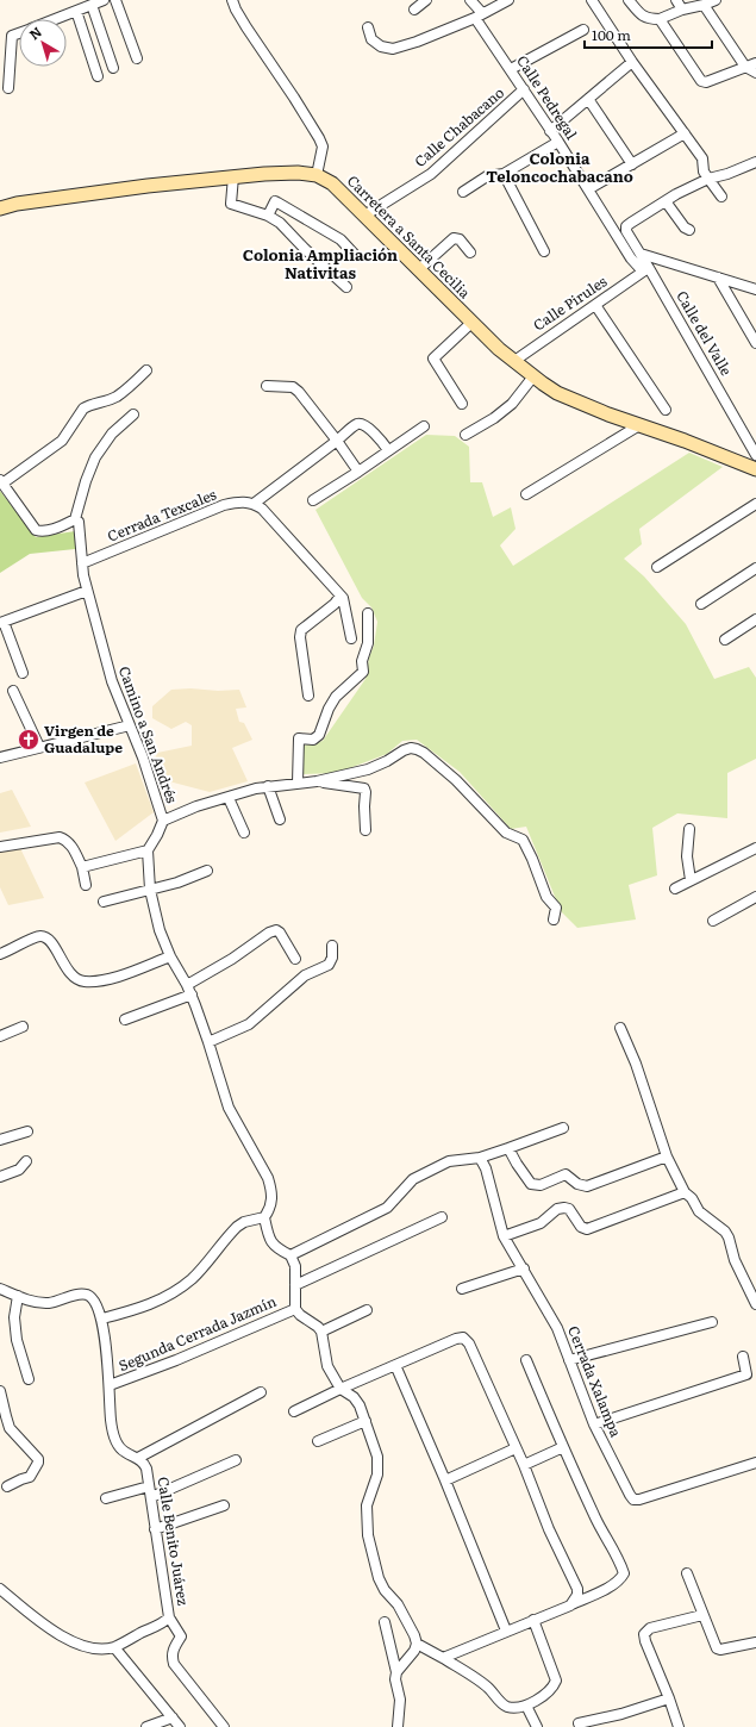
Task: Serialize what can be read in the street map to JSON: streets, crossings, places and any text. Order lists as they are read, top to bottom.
{
  "streets": {
    "main road": ["Carretera a Santa Cecilia"],
    "street": [
      "Calle Pedregal",
      "Calle Chabacano",
      "Calle Pirules",
      "Calle del Valle",
      "Cerrada Texcales",
      "Camino a San Andrés",
      "Segunda Cerrada Jazmín",
      "Cerrada Xalampa",
      "Calle Benito Juárez"
    ]
  },
  "crossings": [
    ["Calle Pedregal", "Calle Chabacano"],
    ["Calle Pedregal", "Calle Pirules"],
    ["Calle Pedregal", "Calle del Valle"],
    ["Calle Chabacano", "Carretera a Santa Cecilia"],
    ["Carretera a Santa Cecilia", "Calle Pirules"],
    ["Calle Pirules", "Calle del Valle"],
    ["Cerrada Texcales", "Camino a San Andrés"]
  ],
  "districts": ["Colonia Teloncochabacano", "Colonia Ampliación Nativitas"],
  "places": {
    "church": ["Virgen de Guadalupe"]
  },
  "scale_bar": "100 m",
  "north": "top left"
}
